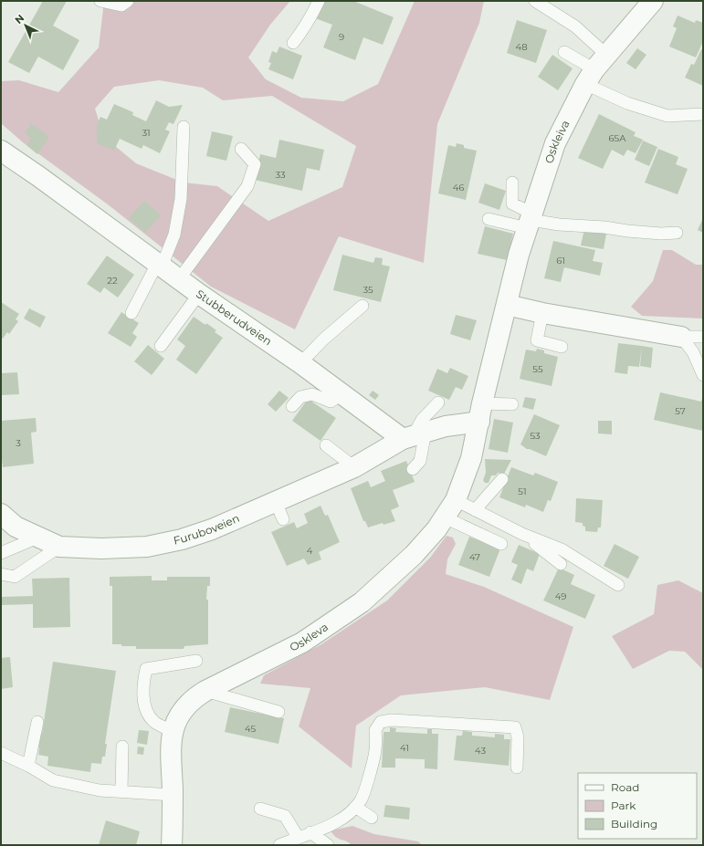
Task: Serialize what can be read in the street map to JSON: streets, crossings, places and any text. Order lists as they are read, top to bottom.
{
  "streets": {
    "street": [
      "Oskleiva",
      "Stubberudveien",
      "Furuboveien",
      "Oskleva"
    ]
  },
  "crossings": [
    ["Oskleiva", "Oskleva"],
    ["Stubberudveien", "Furuboveien"]
  ],
  "house_numbers": [
    "9",
    "48",
    "31",
    "65A",
    "33",
    "46",
    "61",
    "22",
    "35",
    "55",
    "57",
    "53",
    "3",
    "51",
    "4",
    "47",
    "49",
    "45",
    "41",
    "43"
  ],
  "legend": ["Road", "Park", "Building"],
  "north": "top left"
}
